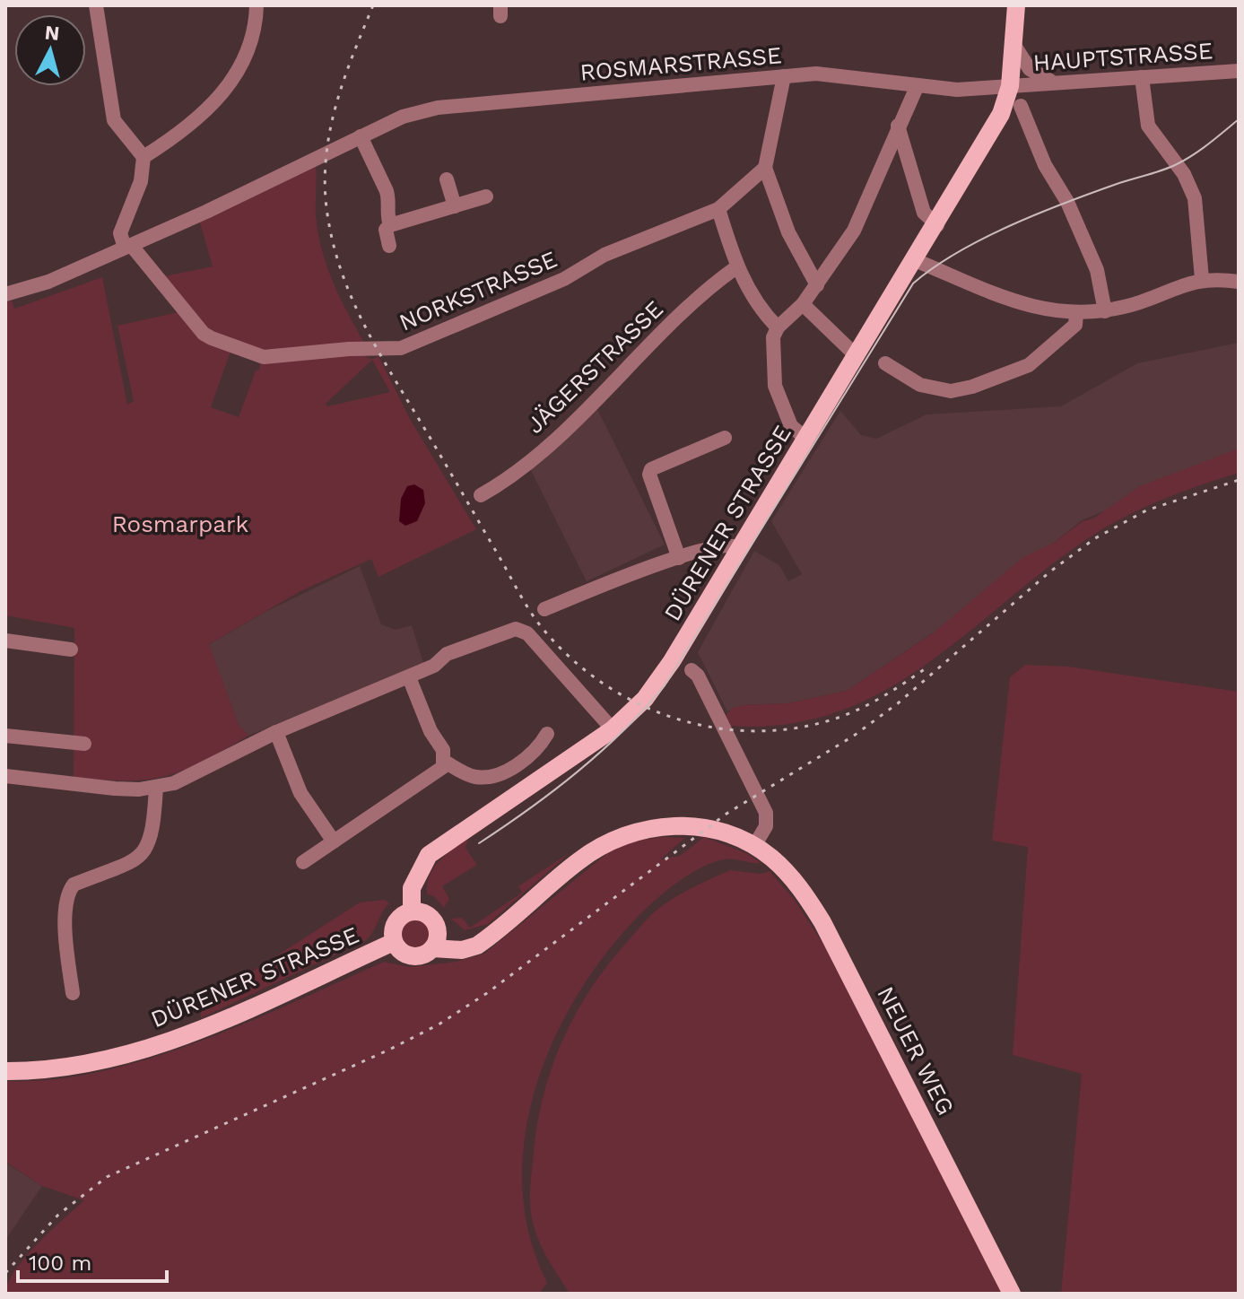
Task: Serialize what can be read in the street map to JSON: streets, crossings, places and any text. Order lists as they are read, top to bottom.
{
  "streets": {
    "main road": ["DÜRENER STRASSE", "NEUER WEG"],
    "street": [
      "HAUPTSTRASSE",
      "ROSMARSTRASSE",
      "NORKSTRASSE",
      "JÄGERSTRASSE"
    ]
  },
  "crossings": [
    ["HAUPTSTRASSE", "ROSMARSTRASSE"],
    ["HAUPTSTRASSE", "DÜRENER STRASSE"],
    ["ROSMARSTRASSE", "NORKSTRASSE"],
    ["ROSMARSTRASSE", "DÜRENER STRASSE"],
    ["DÜRENER STRASSE", "NEUER WEG"]
  ],
  "parks": ["Rosmarpark"],
  "scale_bar": "100 m",
  "north": "top"
}
